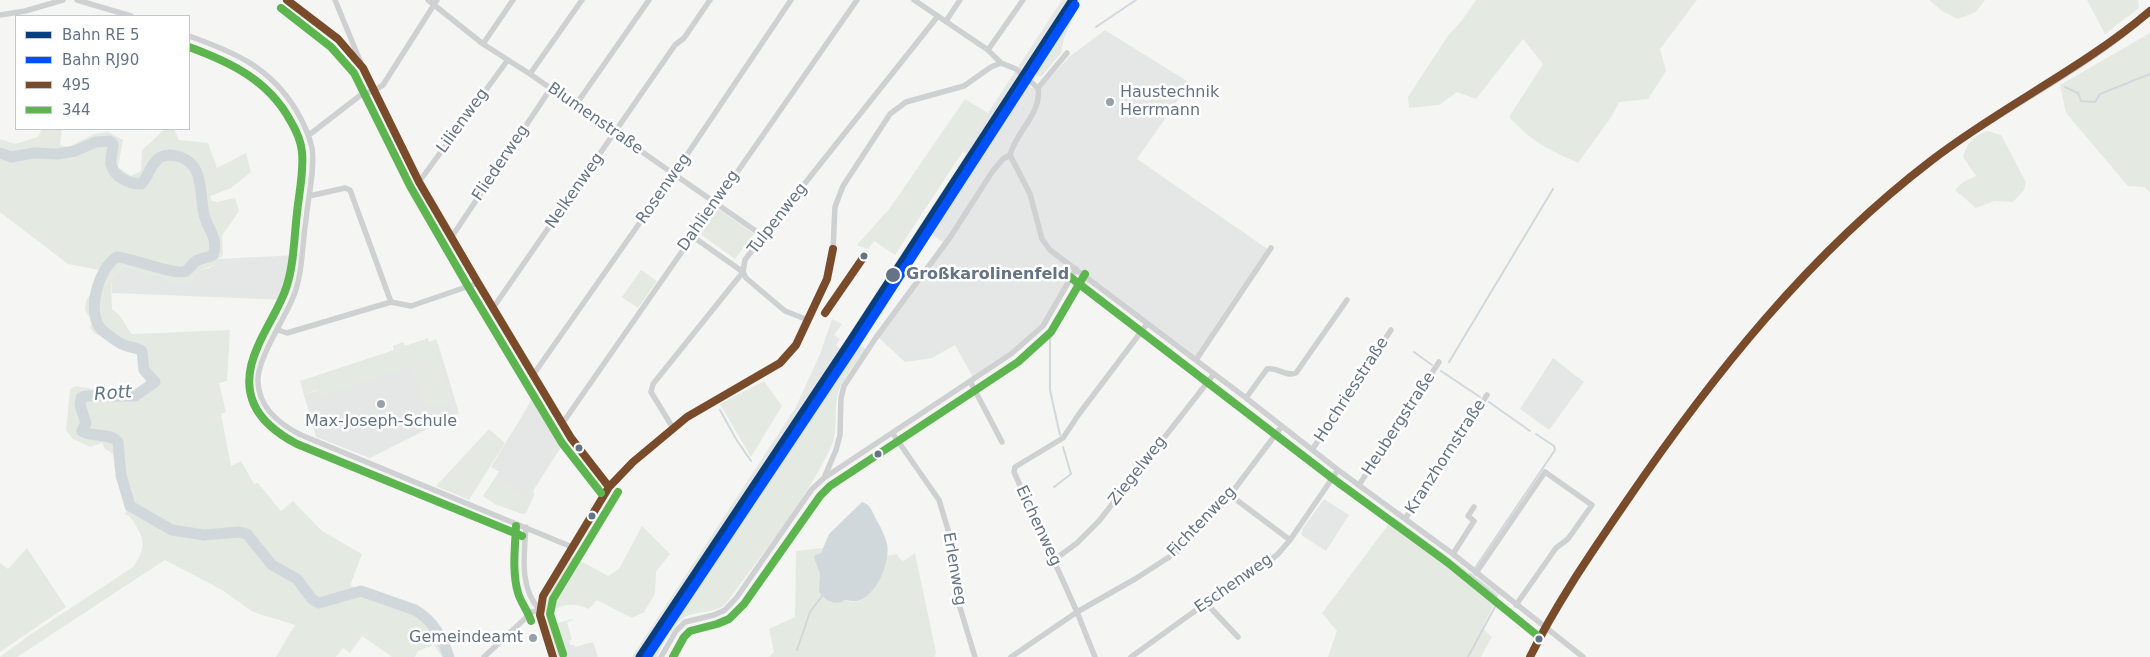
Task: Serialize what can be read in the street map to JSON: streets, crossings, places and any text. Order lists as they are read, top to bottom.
{
  "streets": {
    "street": [
      "Blumenstraße",
      "Lilienweg",
      "Fliederweg",
      "Rosenweg",
      "Nelkenweg",
      "Dahlienweg",
      "Tulpenweg",
      "Hochriesstraße",
      "Heubergstraße",
      "Kranzhornstraße",
      "Ziegelweg",
      "Fichtenweg",
      "Eichenweg",
      "Erlenweg",
      "Eschenweg"
    ]
  },
  "crossings": [
    ["Blumenstraße", "Lilienweg"],
    ["Blumenstraße", "Fliederweg"],
    ["Blumenstraße", "Rosenweg"],
    ["Blumenstraße", "Nelkenweg"],
    ["Blumenstraße", "Dahlienweg"],
    ["Blumenstraße", "Tulpenweg"],
    ["Ziegelweg", "Eichenweg"],
    ["Fichtenweg", "Eichenweg"]
  ],
  "water": ["Rott"],
  "places": [
    "Haustechnik Herrmann",
    "Großkarolinenfeld",
    "Max-Joseph-Schule",
    "Gemeindeamt"
  ],
  "lines": ["transit line 495", "rail line RJ90", "transit line 344"],
  "legend": [
    "Bahn RE 5",
    "Bahn RJ90",
    "495",
    "344"
  ]
}
